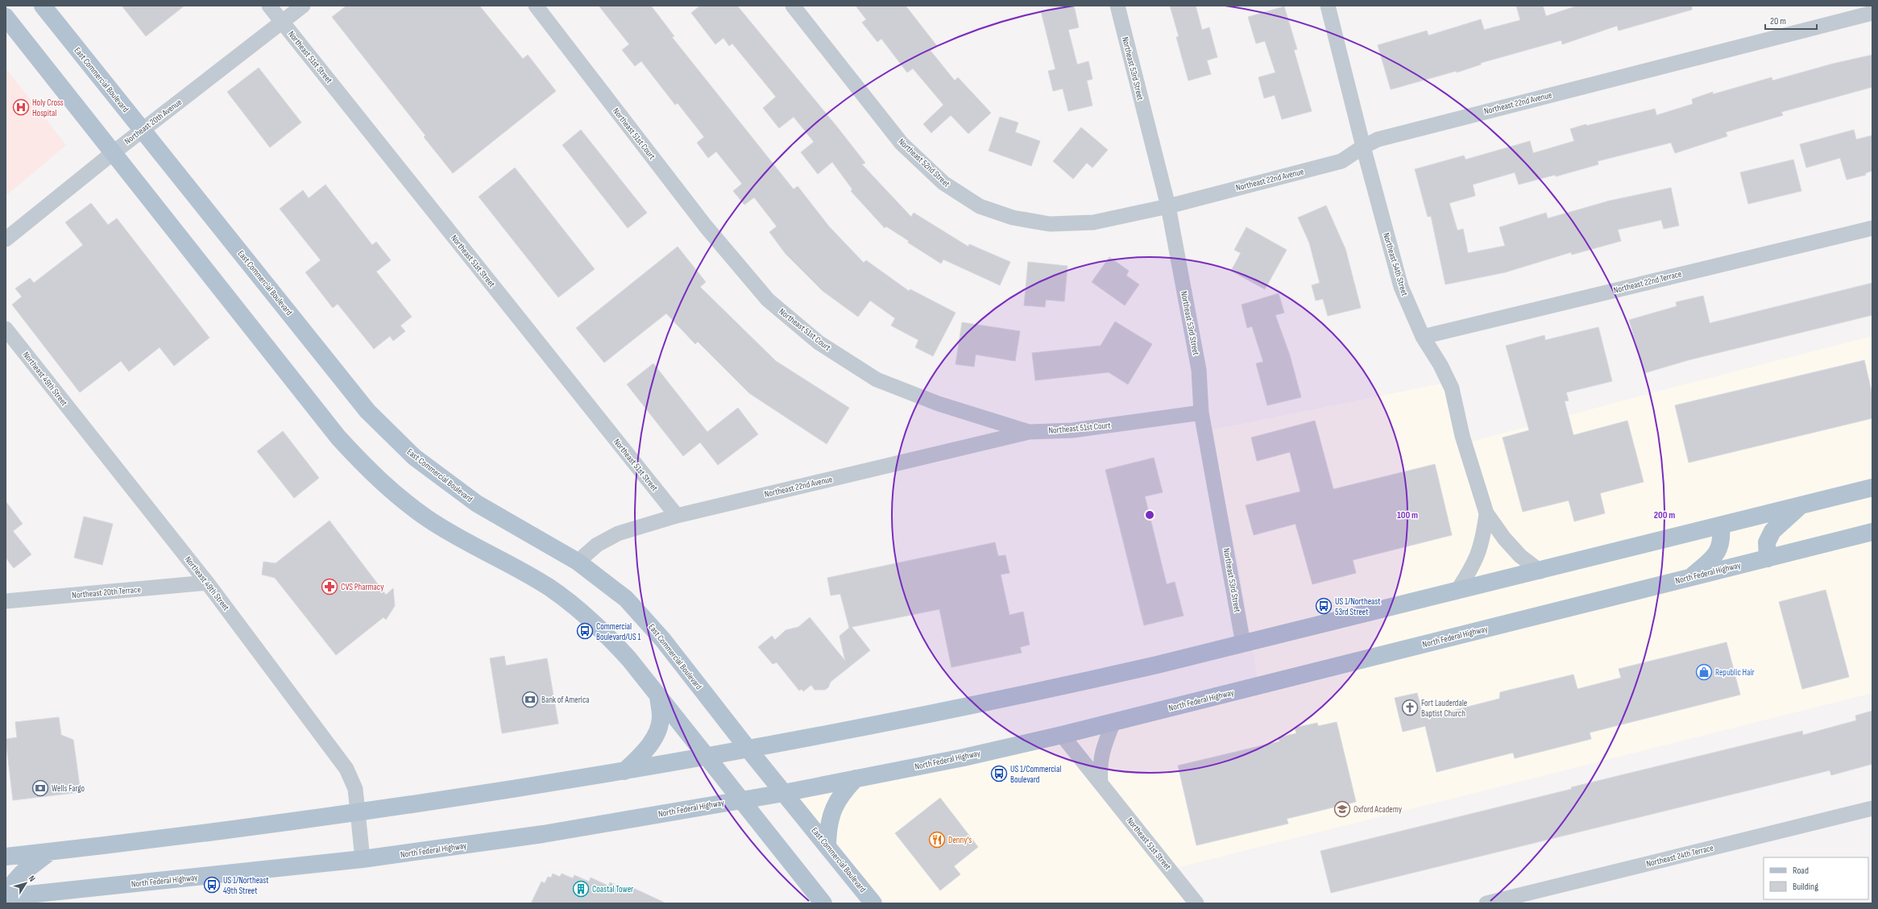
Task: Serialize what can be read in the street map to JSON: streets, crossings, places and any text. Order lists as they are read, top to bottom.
{
  "streets": {
    "main road": ["East Commercial Boulevard", "North Federal Highway"],
    "street": [
      "Northeast 51st Street",
      "Northeast 53rd Street",
      "Northeast 22nd Avenue",
      "Northeast 20th Avenue",
      "Northeast 51st Court",
      "Northeast 52nd Street",
      "Northeast 54th Street",
      "Northeast 22nd Terrace",
      "Northeast 49th Street",
      "Northeast 20th Terrace",
      "Northeast 24th Terrace"
    ]
  },
  "crossings": [
    ["Northeast 51st Street", "Northeast 22nd Avenue"],
    ["Northeast 51st Street", "Northeast 20th Avenue"],
    ["Northeast 51st Street", "North Federal Highway"],
    ["Northeast 53rd Street", "Northeast 22nd Avenue"],
    ["Northeast 53rd Street", "Northeast 51st Court"],
    ["Northeast 53rd Street", "Northeast 52nd Street"],
    ["East Commercial Boulevard", "Northeast 22nd Avenue"],
    ["East Commercial Boulevard", "Northeast 20th Avenue"],
    ["East Commercial Boulevard", "North Federal Highway"],
    ["Northeast 22nd Avenue", "Northeast 51st Court"],
    ["Northeast 22nd Avenue", "Northeast 52nd Street"],
    ["Northeast 22nd Avenue", "Northeast 54th Street"],
    ["Northeast 54th Street", "Northeast 22nd Terrace"],
    ["Northeast 49th Street", "North Federal Highway"],
    ["Northeast 49th Street", "Northeast 20th Terrace"]
  ],
  "places": {
    "hospital": ["Holy Cross Hospital"],
    "pharmacy": ["CVS Pharmacy"],
    "bus stop": [
      "US 1/Northeast 53rd Street",
      "Commercial Boulevard/US 1",
      "US 1/Commercial Boulevard",
      "US 1/Northeast 49th Street"
    ],
    "shop": ["Republic Hair"],
    "bank": ["Bank of America", "Wells Fargo"],
    "church": ["Fort Lauderdale Baptist Church"],
    "school or university": ["Oxford Academy"],
    "restaurant": ["Denny's"],
    "building": ["Coastal Tower"]
  },
  "legend": ["Road", "Building"],
  "scale_bar": "20 m",
  "north": "top right",
  "rings": ["100 m", "200 m"]
}
